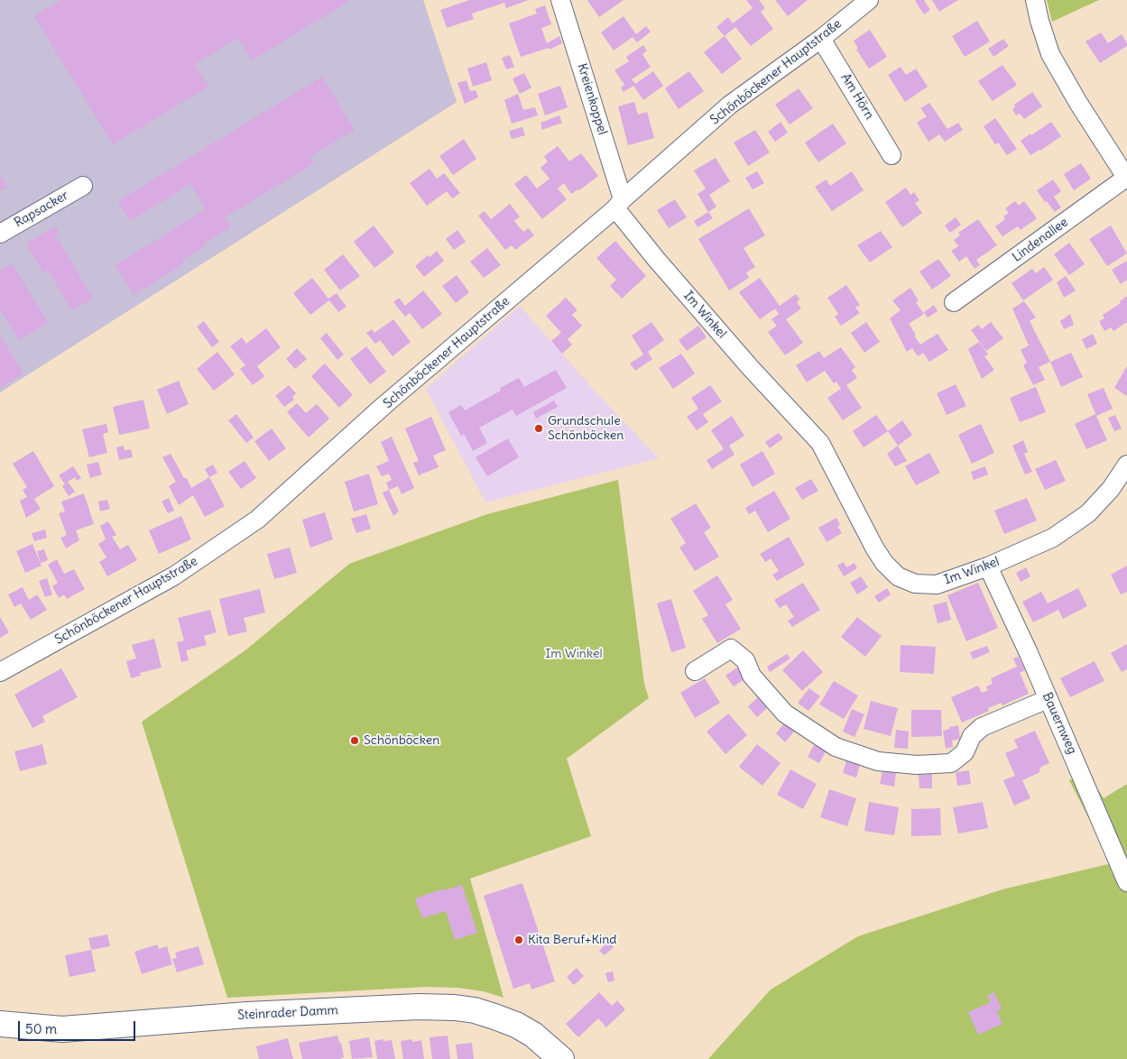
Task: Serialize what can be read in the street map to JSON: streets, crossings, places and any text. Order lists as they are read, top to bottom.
{
  "streets": {
    "main road": ["Steinrader Damm"],
    "street": [
      "Schönböckener Hauptstraße",
      "Am Hörn",
      "Kreienkoppel",
      "Rapsacker",
      "Lindenallee",
      "Im Winkel",
      "Bauernweg"
    ]
  },
  "crossings": [
    ["Schönböckener Hauptstraße", "Am Hörn"],
    ["Schönböckener Hauptstraße", "Kreienkoppel"],
    ["Schönböckener Hauptstraße", "Im Winkel"],
    ["Kreienkoppel", "Im Winkel"],
    ["Im Winkel", "Bauernweg"]
  ],
  "parks": ["Im Winkel"],
  "places": ["Grundschule Schönböcken", "Schönböcken", "Kita Beruf+Kind"],
  "scale_bar": "50 m"
}
